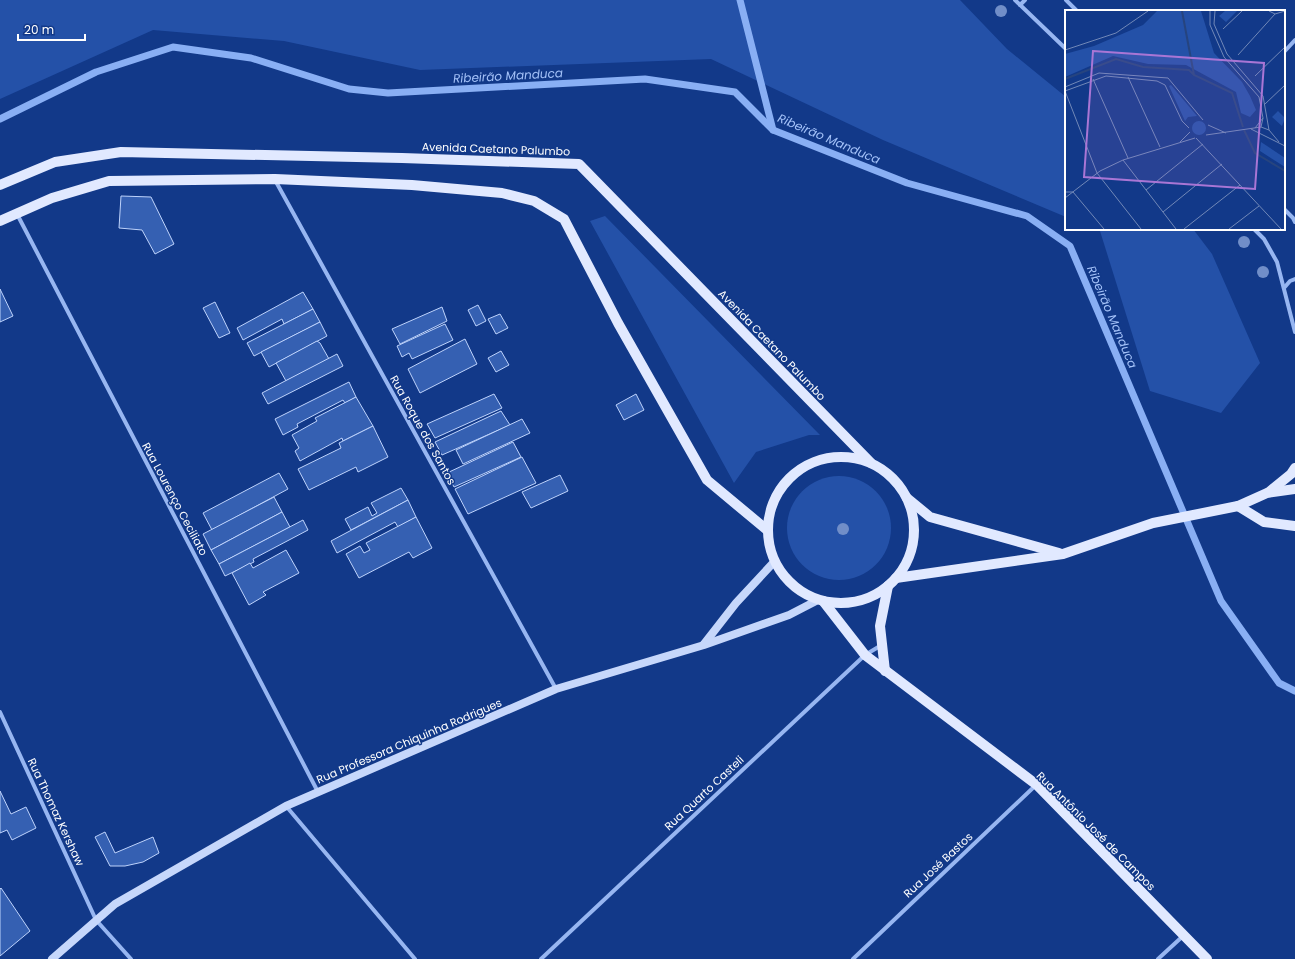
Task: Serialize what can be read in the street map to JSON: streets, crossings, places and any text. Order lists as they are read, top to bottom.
{
  "streets": {
    "main road": ["Avenida Caetano Palumbo", "Rua Professora Chiquinha Rodrigues", "Rua Antônio José de Campos"],
    "street": [
      "Rua Roque dos Santos",
      "Rua Lourenço Ceciliato",
      "Rua Quarto Casteli",
      "Rua Thomaz Kershaw",
      "Rua José Bastos"
    ]
  },
  "crossings": [
    ["Rua Roque dos Santos", "Rua Professora Chiquinha Rodrigues"],
    ["Rua Lourenço Ceciliato", "Rua Professora Chiquinha Rodrigues"],
    ["Rua Professora Chiquinha Rodrigues", "Rua Thomaz Kershaw"],
    ["Rua Professora Chiquinha Rodrigues", "Rua Antônio José de Campos"],
    ["Rua Quarto Casteli", "Rua Antônio José de Campos"],
    ["Rua Antônio José de Campos", "Rua José Bastos"]
  ],
  "water": ["Ribeirão Manduca"],
  "scale_bar": "20 m"
}
